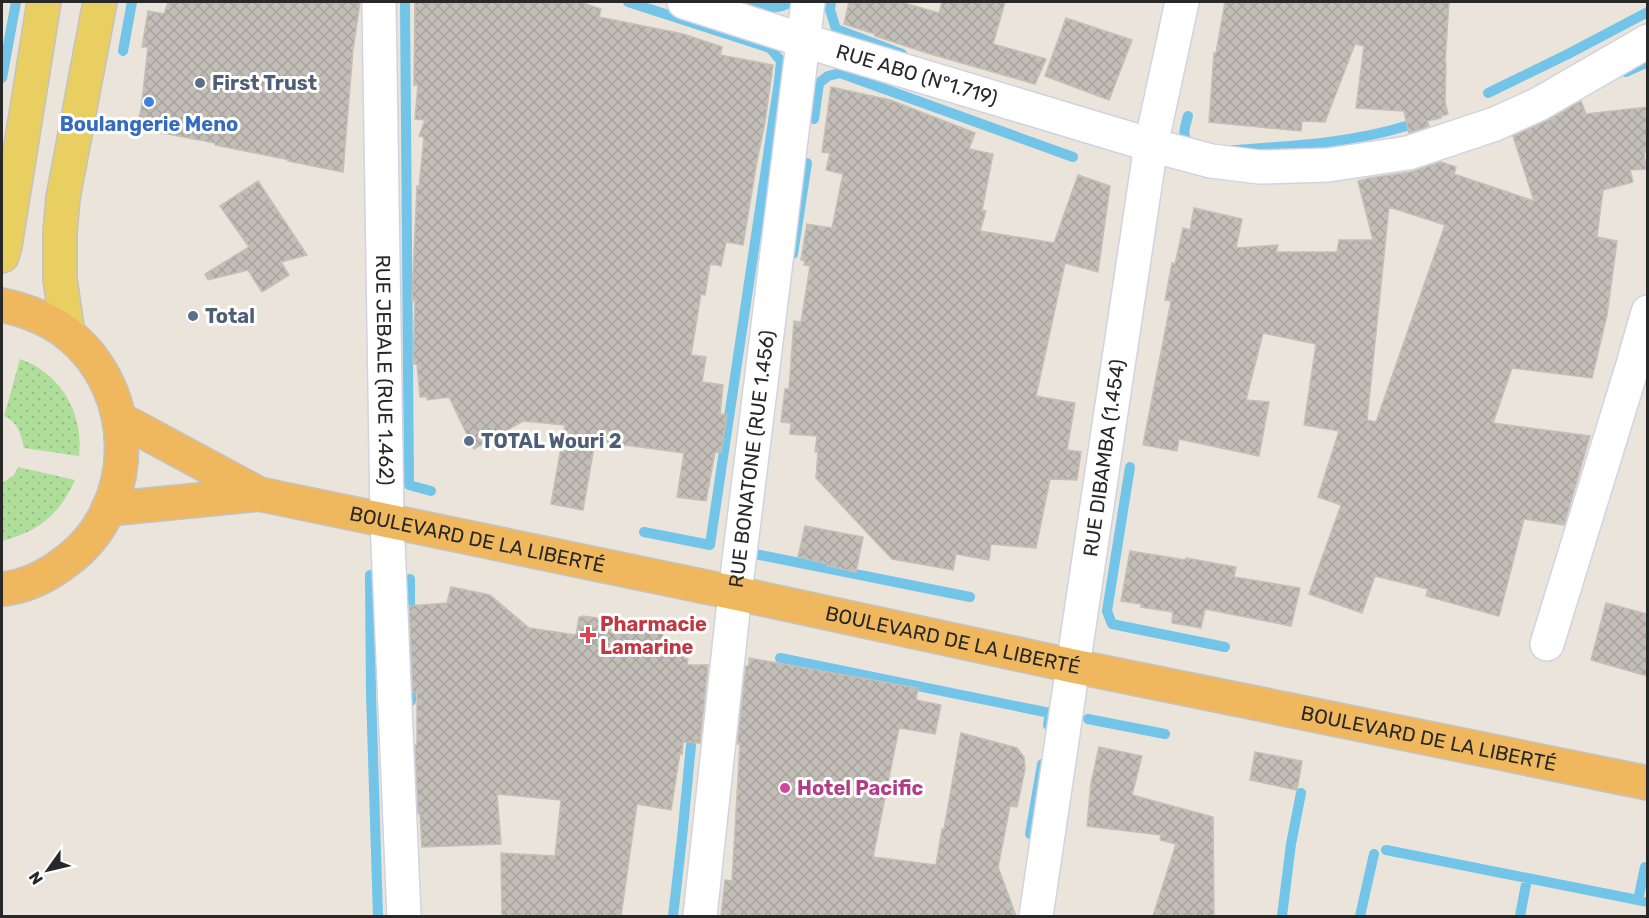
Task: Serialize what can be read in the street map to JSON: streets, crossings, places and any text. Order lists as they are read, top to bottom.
{
  "streets": {
    "highway": ["BOULEVARD DE LA LIBERTÉ"],
    "street": [
      "RUE ABO (N°1.719)",
      "RUE JEBALE (RUE 1.462)",
      "RUE DIBAMBA (1.454)",
      "RUE BONATONE (RUE 1.456)"
    ]
  },
  "crossings": [
    ["RUE ABO (N°1.719)", "RUE DIBAMBA (1.454)"],
    ["RUE ABO (N°1.719)", "RUE BONATONE (RUE 1.456)"],
    ["RUE JEBALE (RUE 1.462)", "BOULEVARD DE LA LIBERTÉ"],
    ["RUE DIBAMBA (1.454)", "BOULEVARD DE LA LIBERTÉ"],
    ["RUE BONATONE (RUE 1.456)", "BOULEVARD DE LA LIBERTÉ"]
  ],
  "places": {
    "other": [
      "First Trust",
      "Boulangerie Meno",
      "Total",
      "TOTAL Wouri 2",
      "Hotel Pacific"
    ],
    "health": ["Pharmacie Lamarine"]
  },
  "north": "bottom left"
}
